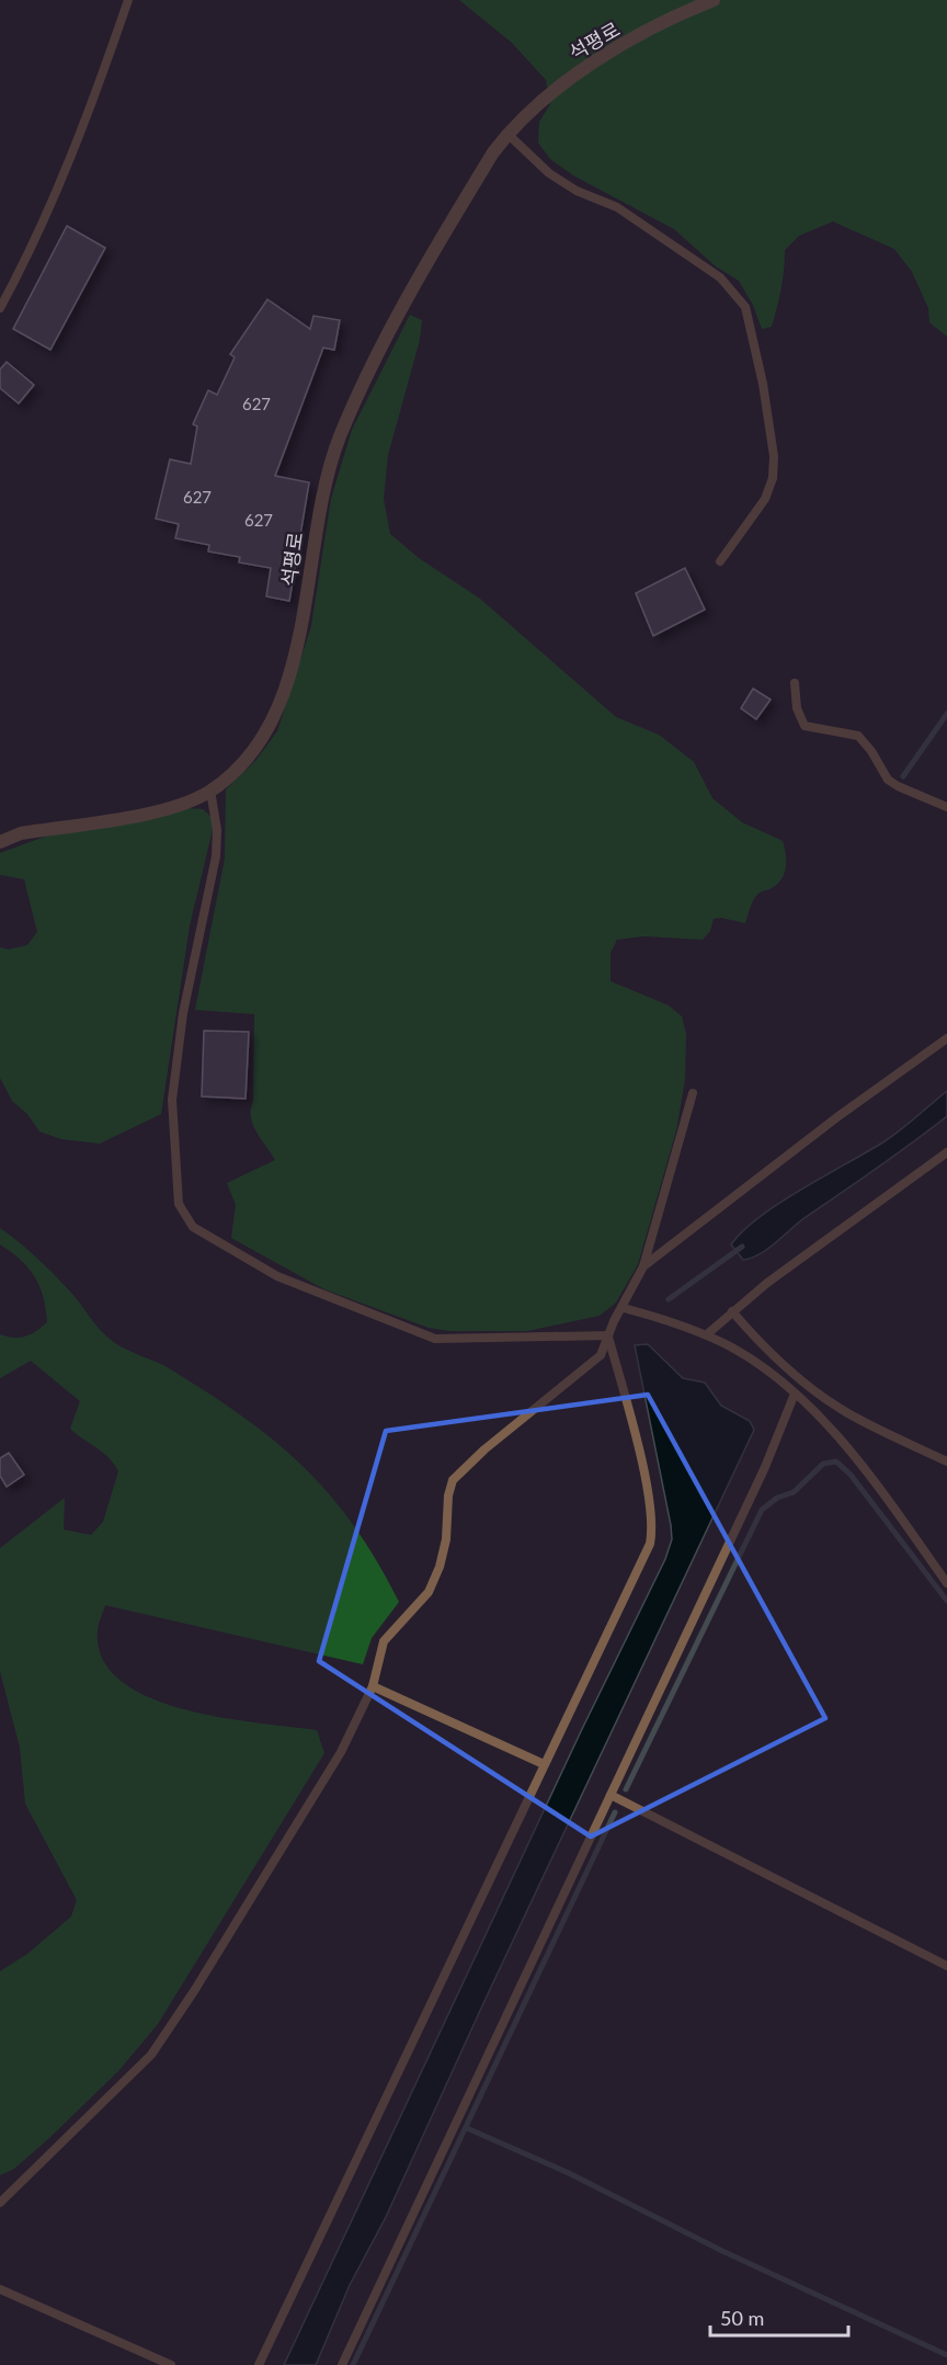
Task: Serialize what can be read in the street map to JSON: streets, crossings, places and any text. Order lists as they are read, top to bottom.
{
  "streets": {
    "street": ["석평로"]
  },
  "house_numbers": ["627", "627", "627"],
  "scale_bar": "50 m"
}
